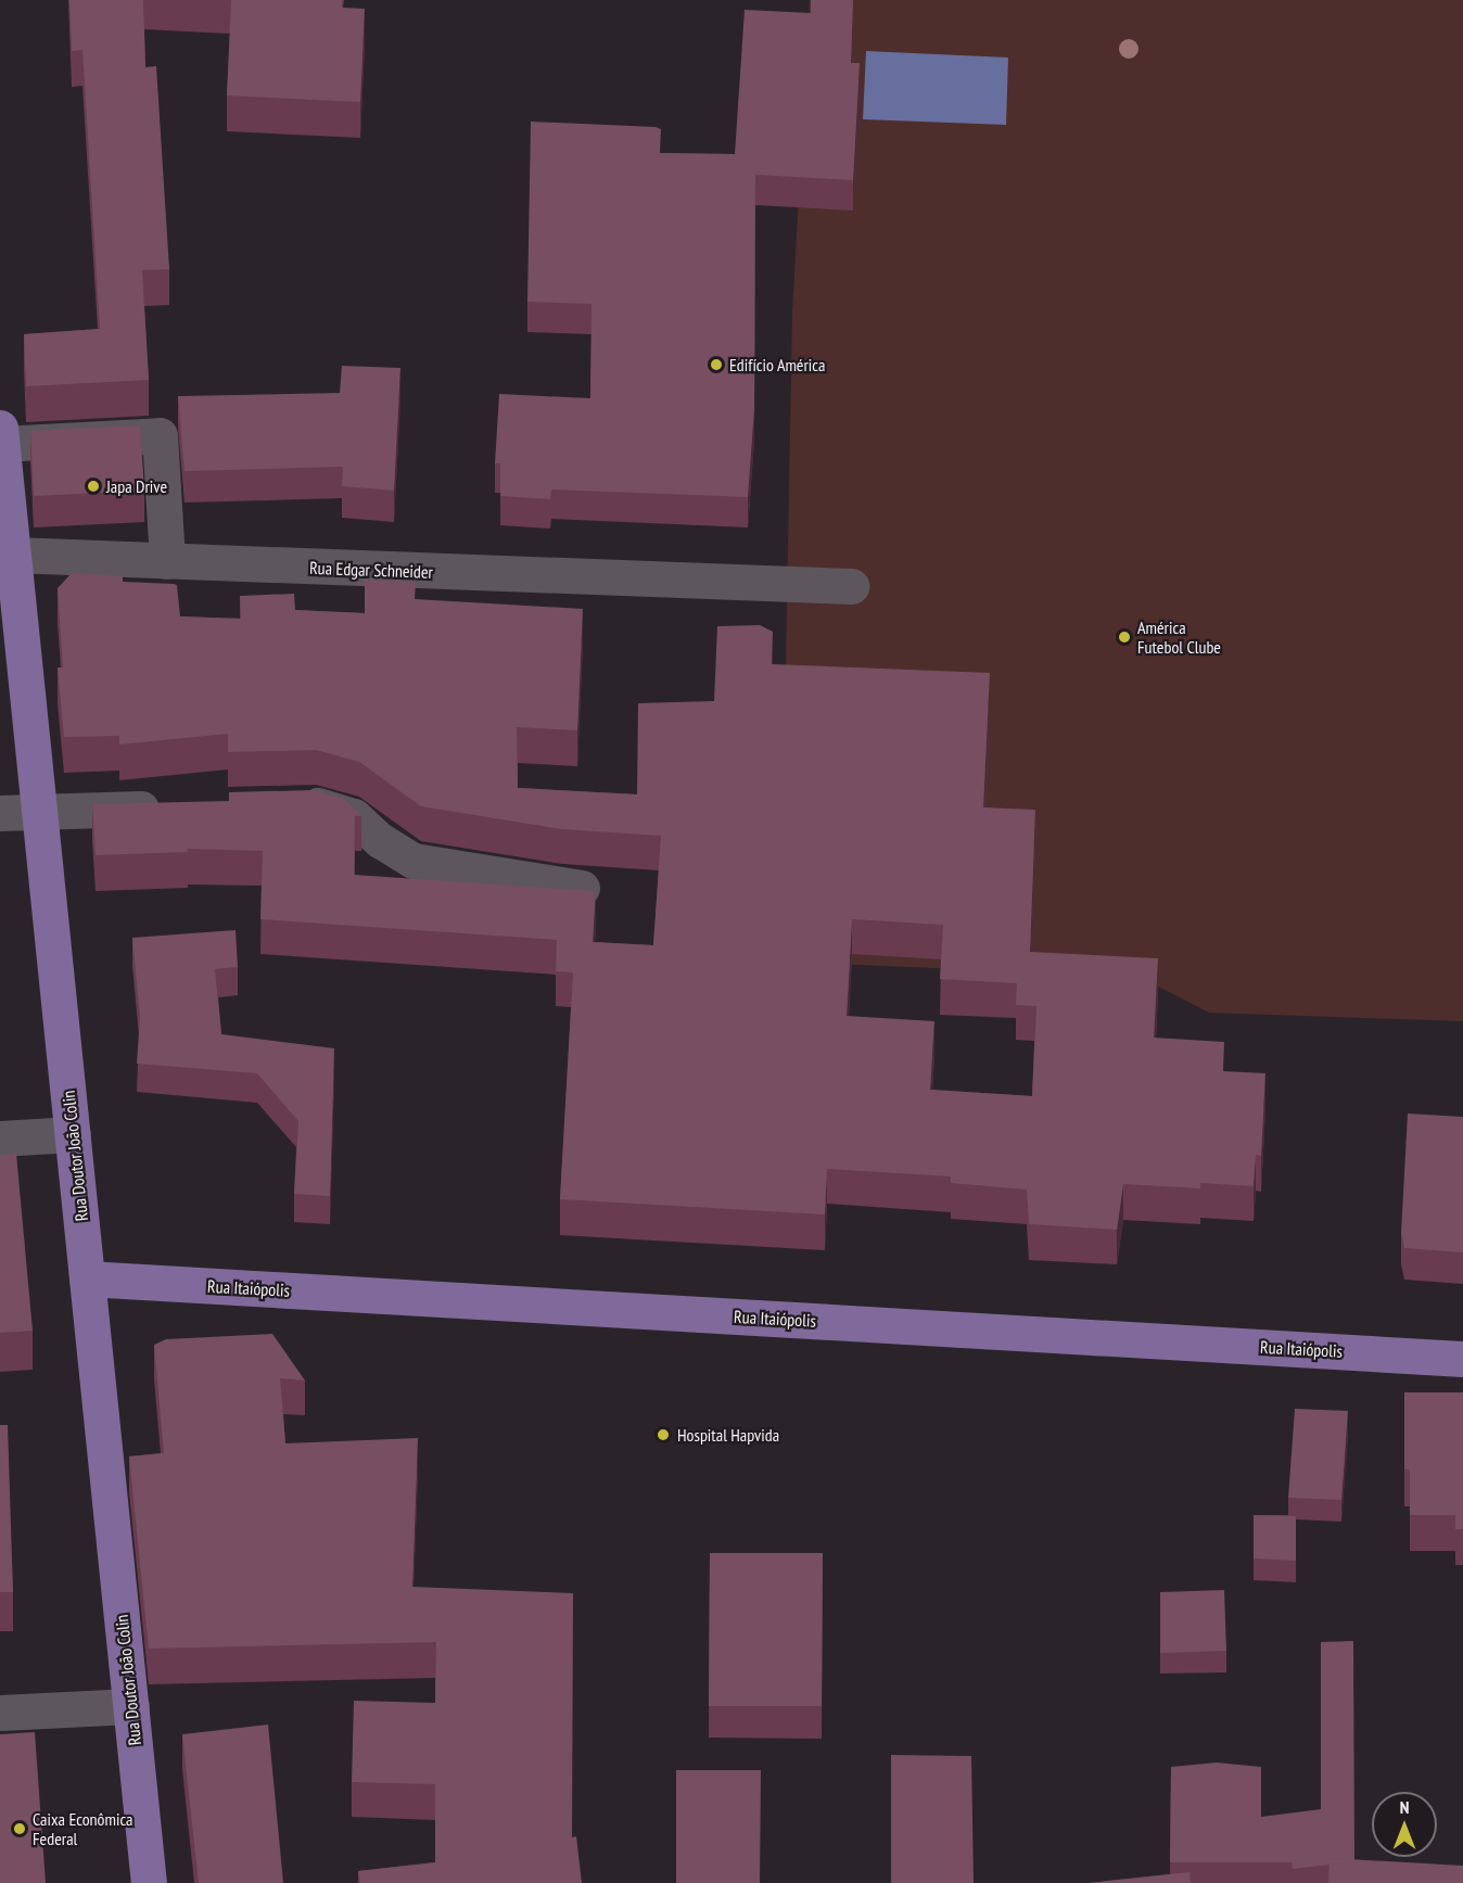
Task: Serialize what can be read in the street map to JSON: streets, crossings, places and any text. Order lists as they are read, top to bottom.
{
  "streets": {
    "main road": ["Rua Doutor João Colin", "Rua Itaiópolis"],
    "street": ["Rua Edgar Schneider"]
  },
  "crossings": [
    ["Rua Edgar Schneider", "Rua Doutor João Colin"],
    ["Rua Doutor João Colin", "Rua Itaiópolis"]
  ],
  "places": [
    "Edifício América",
    "Japa Drive",
    "América Futebol Clube",
    "Hospital Hapvida",
    "Caixa Econômica Federal"
  ],
  "north": "top"
}
